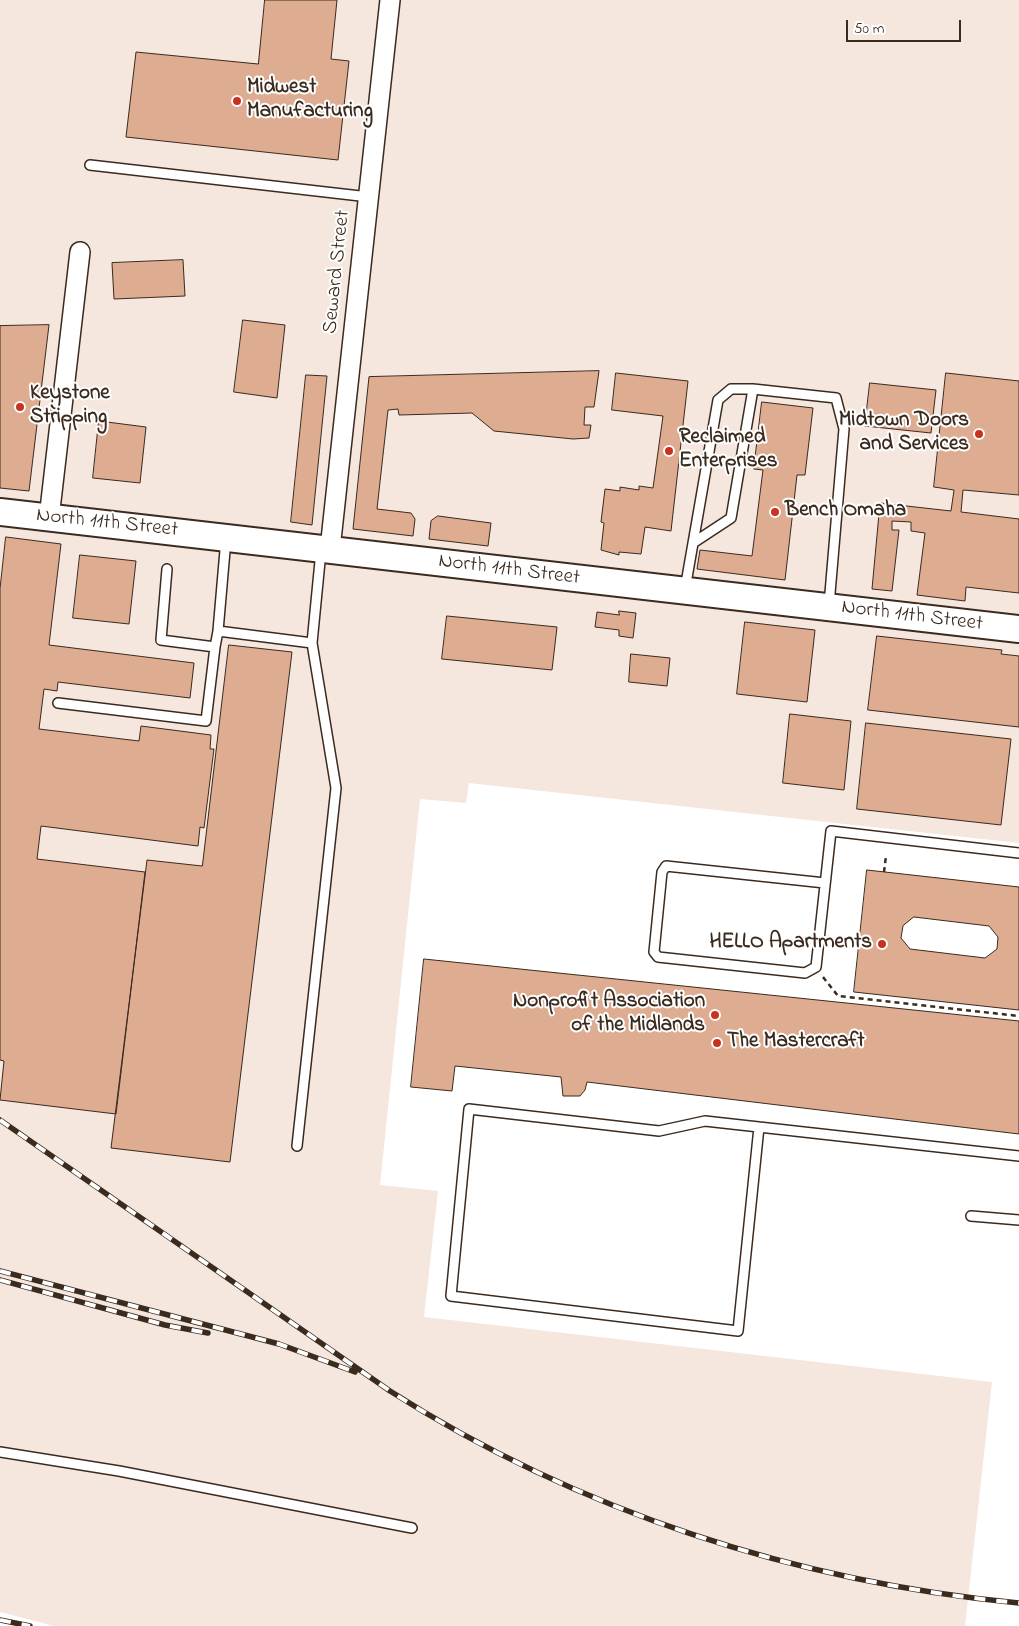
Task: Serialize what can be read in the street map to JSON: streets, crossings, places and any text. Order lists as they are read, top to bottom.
{
  "streets": {
    "street": ["Seward Street", "North 11th Street"]
  },
  "crossings": [
    ["Seward Street", "North 11th Street"]
  ],
  "places": [
    "Midwest Manufacturing",
    "Keystone Stripping",
    "Midtown Doors and Services",
    "Reclaimed Enterprises",
    "Bench Omaha",
    "HELLO Apartments",
    "Nonprofit Association of the Midlands",
    "The Mastercraft"
  ],
  "scale_bar": "50 m"
}
